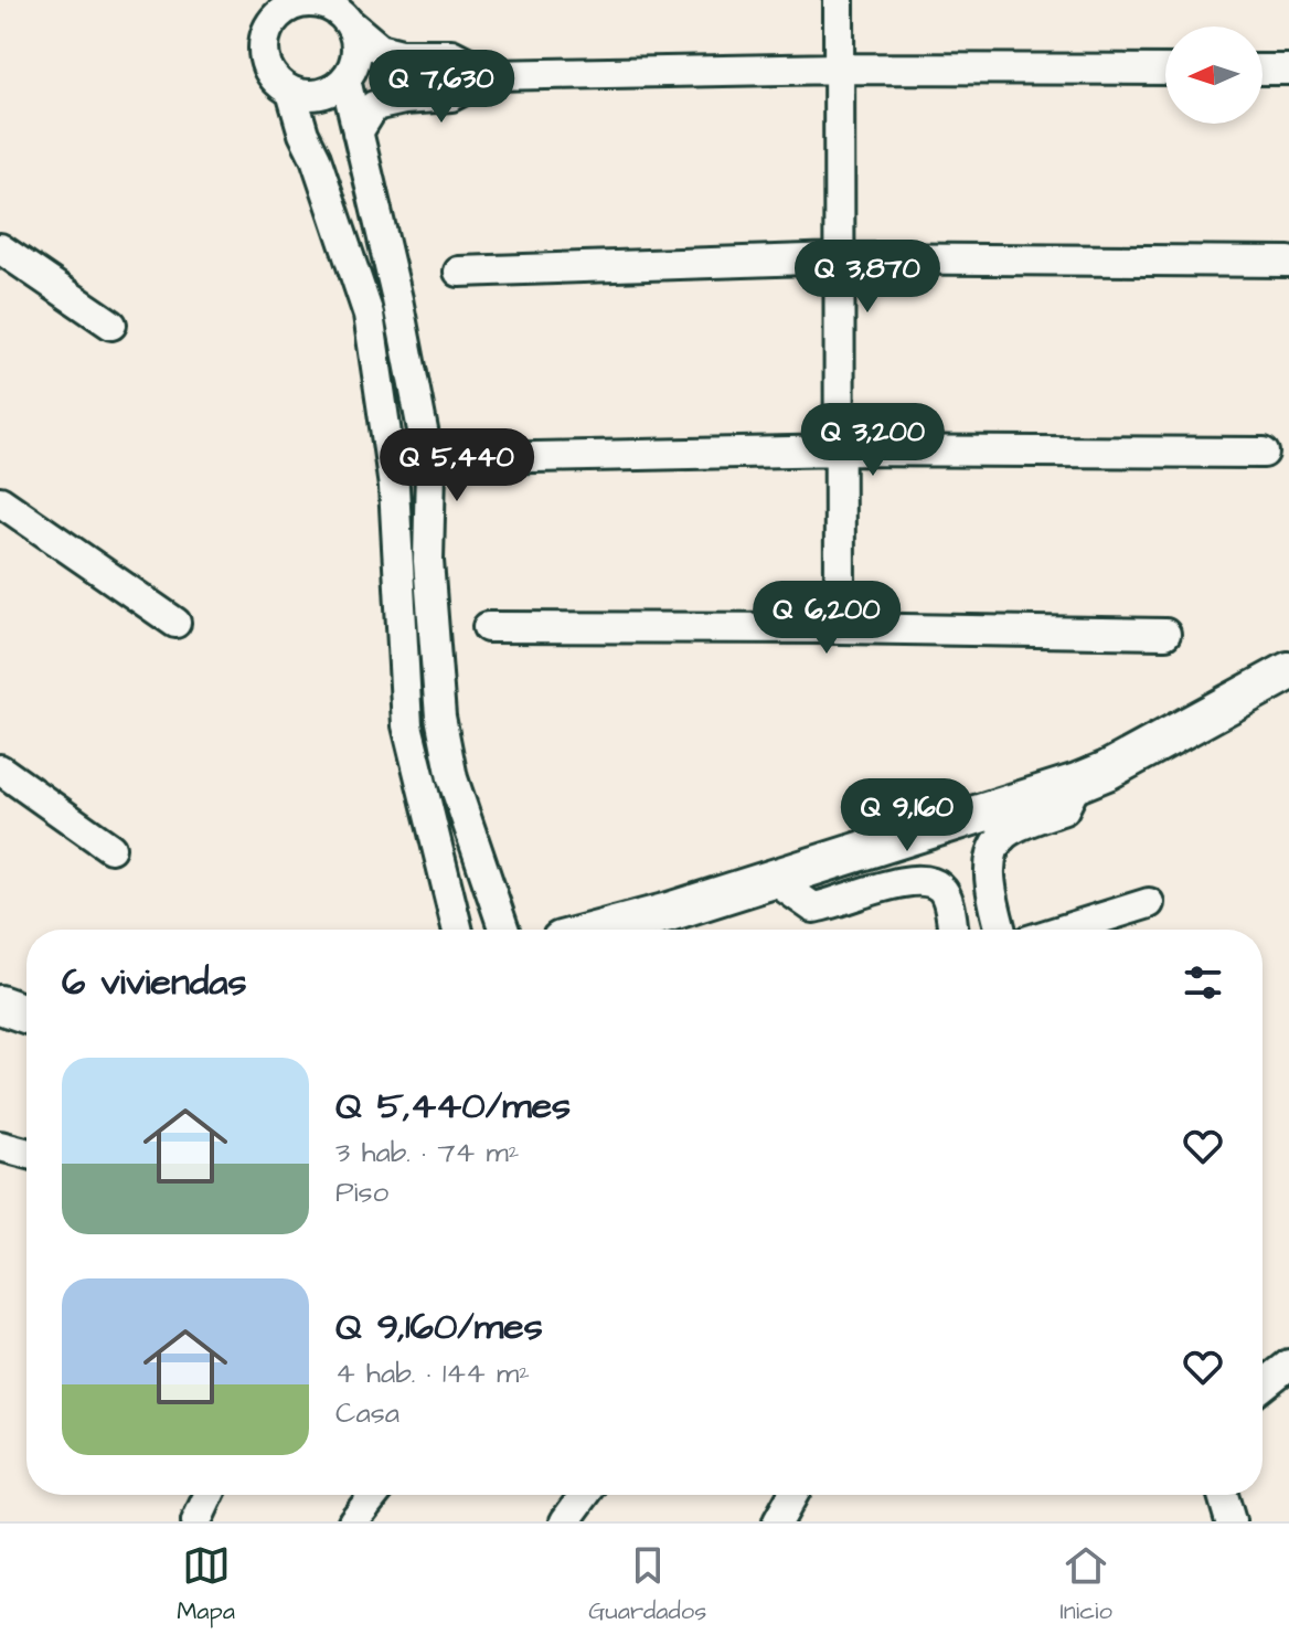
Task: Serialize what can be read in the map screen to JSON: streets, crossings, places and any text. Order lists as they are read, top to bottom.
{
  "north": "left",
  "page": {
    "price": [
      "Q 7,630",
      "Q 3,870",
      "Q 3,200",
      "Q 5,440",
      "Q 6,200",
      "Q 9,160"
    ],
    "heading": "6 viviendas",
    "list": [
      {
        "name": "Q 5,440/mes",
        "note": "3 hab. · 74 m² · Piso"
      },
      {
        "name": "Q 9,160/mes",
        "note": "4 hab. · 144 m² · Casa"
      }
    ],
    "tabs": ["Mapa", "Guardados", "Inicio"]
  }
}
